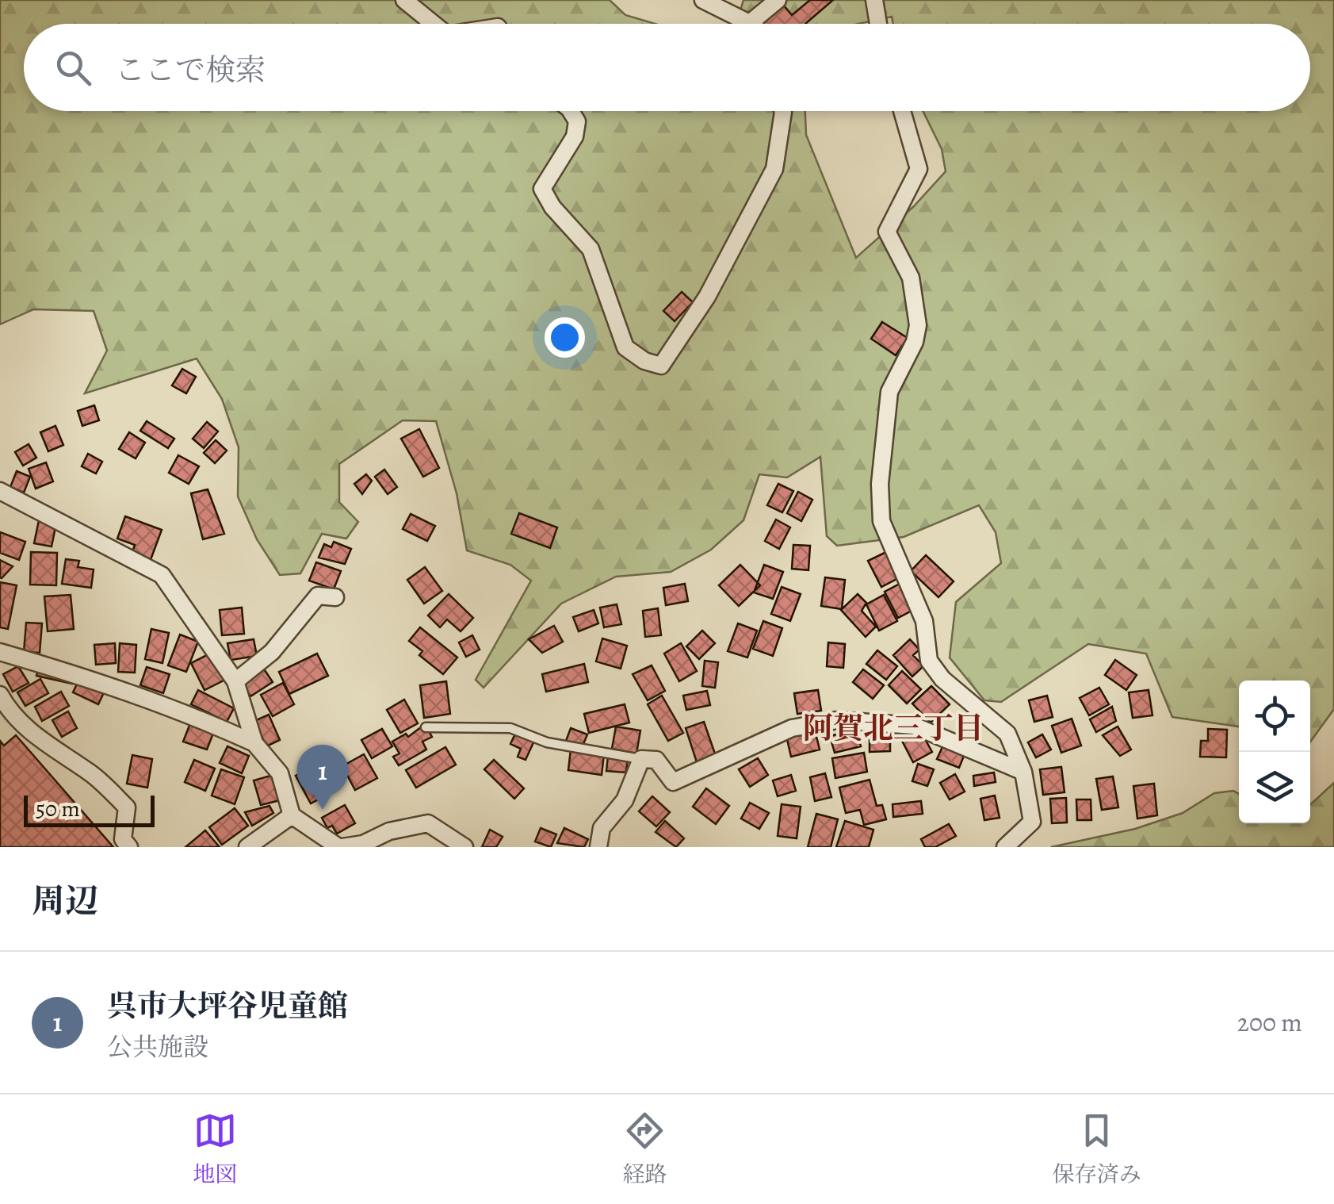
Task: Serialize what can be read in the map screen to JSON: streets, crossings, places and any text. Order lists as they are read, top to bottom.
{
  "districts": ["阿賀北三丁目"],
  "scale_bar": "50 m",
  "page": {
    "search": "ここで検索",
    "pins": "1",
    "scale": "50 m",
    "heading": "周辺",
    "list": [
      {
        "mark": "1",
        "name": "呉市大坪谷児童館",
        "note": "公共施設",
        "value": "200 m"
      }
    ],
    "nav": ["地図", "経路", "保存済み"]
  }
}
